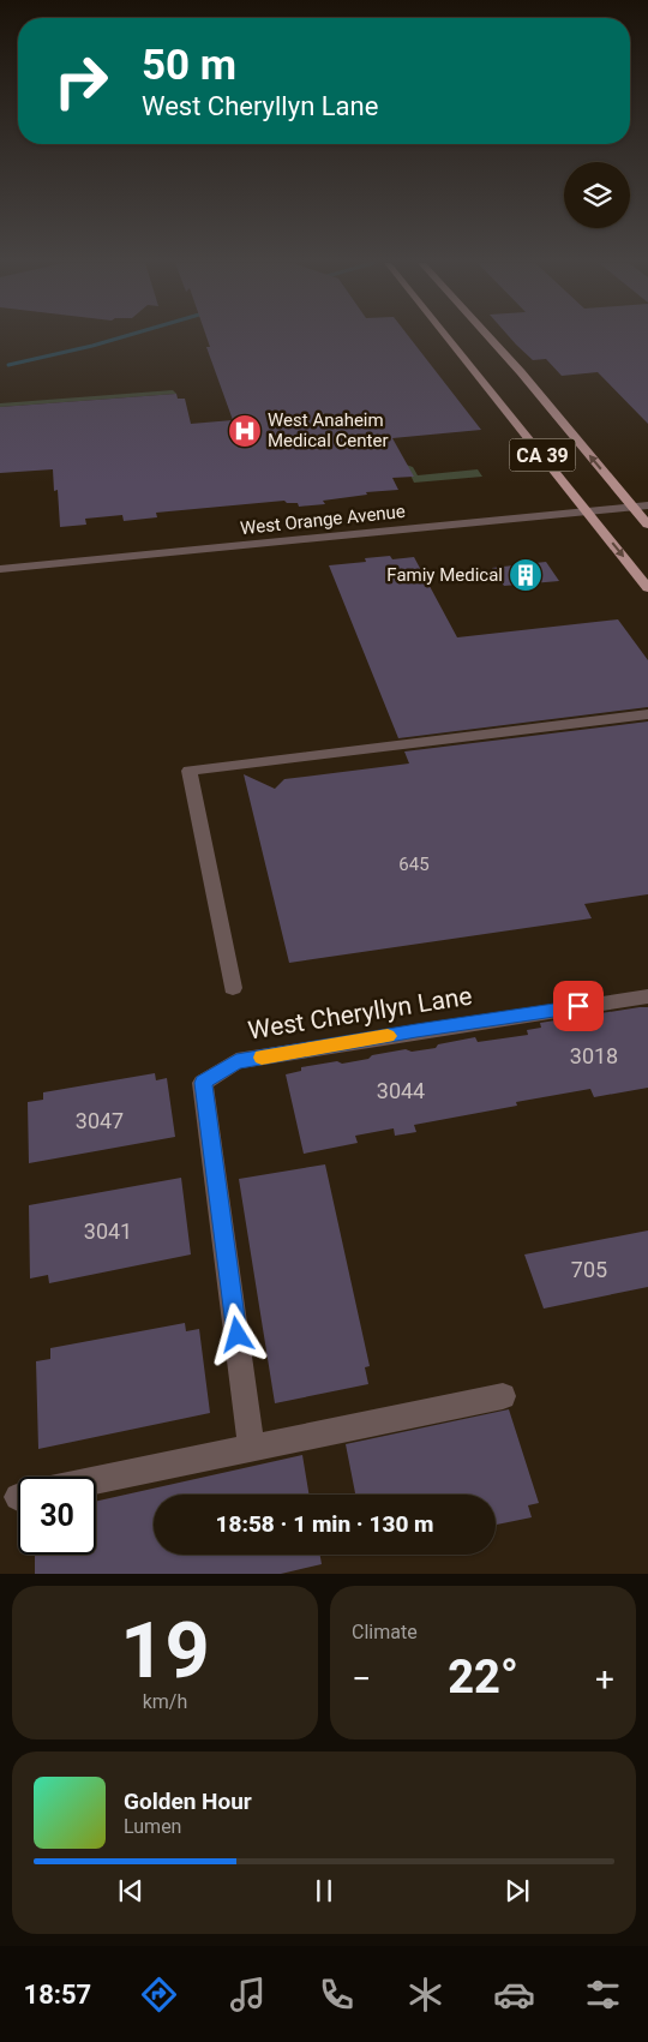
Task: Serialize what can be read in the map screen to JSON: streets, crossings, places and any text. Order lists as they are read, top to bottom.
{
  "streets": {
    "main road": ["CA 39"],
    "street": ["West Orange Avenue", "West Cheryllyn Lane"]
  },
  "crossings": [
    ["CA 39", "West Orange Avenue"]
  ],
  "places": {
    "hospital": ["West Anaheim Medical Center"],
    "building": ["Famiy Medical"]
  },
  "house_numbers": [
    "645",
    "3018",
    "3044",
    "3047",
    "3041",
    "705"
  ],
  "page": {
    "turn": ["50 m", "West Cheryllyn Lane"],
    "limit": "30",
    "trip": "18:58 · 1 min · 130 m",
    "tile": [
      ["19", "km/h"],
      "Climate"
    ],
    "heat": ["−", "22°", "+"],
    "song": ["Golden Hour", "Lumen"],
    "tabs": "18:57"
  }
}
